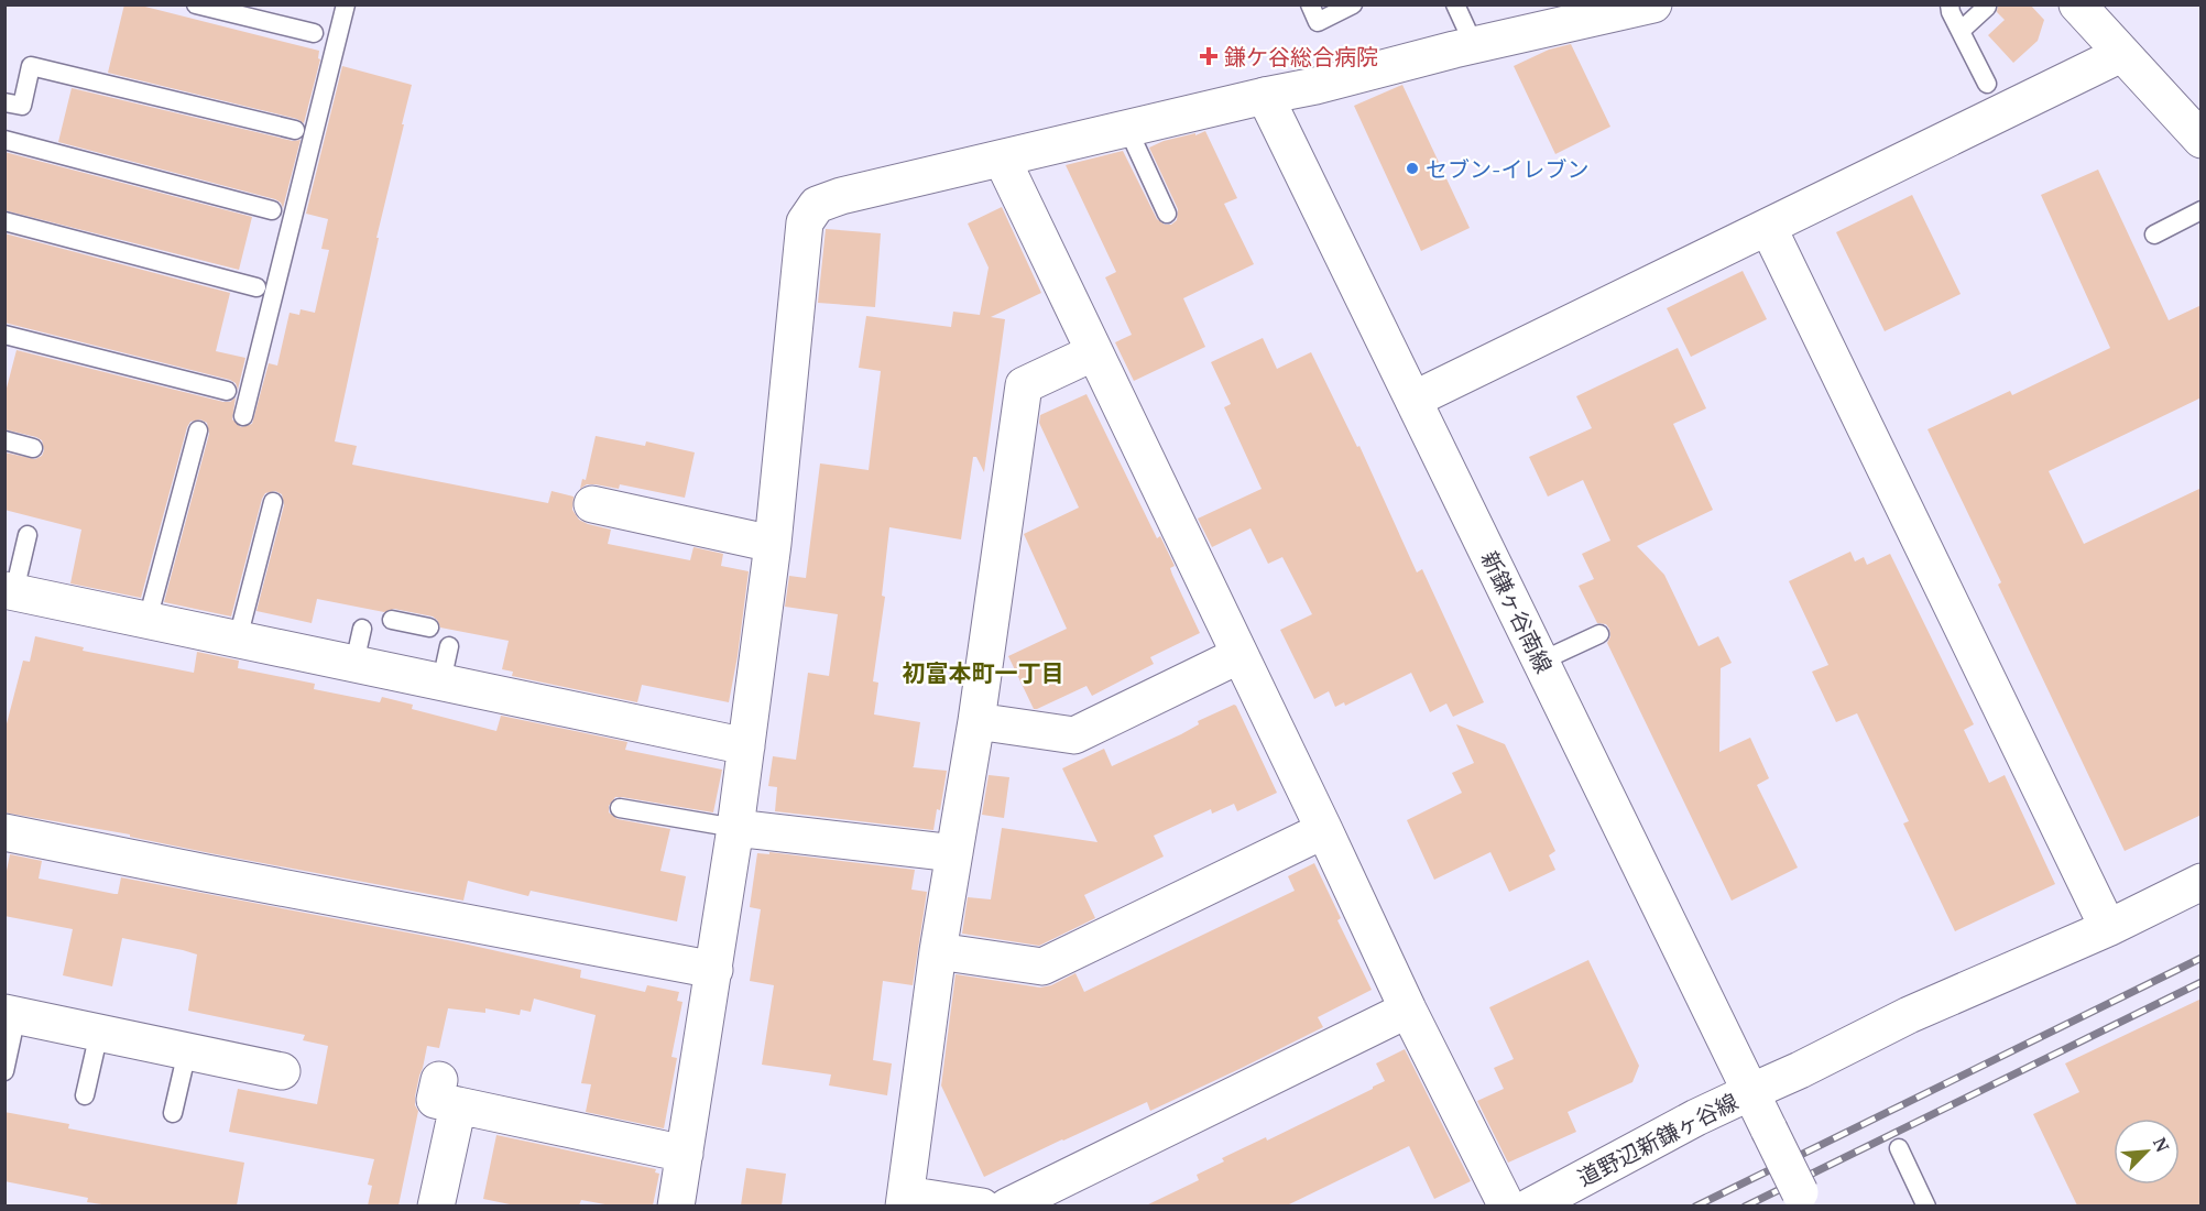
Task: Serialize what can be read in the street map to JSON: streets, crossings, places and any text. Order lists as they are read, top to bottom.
{
  "streets": {
    "street": ["新鎌ヶ谷南線", "道野辺新鎌ヶ谷線"]
  },
  "crossings": [
    ["新鎌ヶ谷南線", "道野辺新鎌ヶ谷線"]
  ],
  "districts": ["初富本町一丁目"],
  "places": {
    "health": ["鎌ケ谷総合病院"],
    "other": ["セブン-イレブン"]
  },
  "north": "top right"
}
